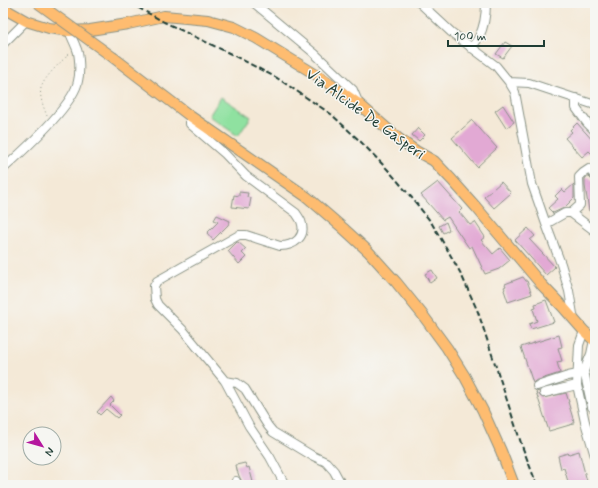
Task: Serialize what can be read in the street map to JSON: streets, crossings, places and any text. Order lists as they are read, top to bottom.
{
  "streets": {
    "main road": ["Via Alcide De Gasperi"]
  },
  "scale_bar": "100 m",
  "north": "bottom right"
}
